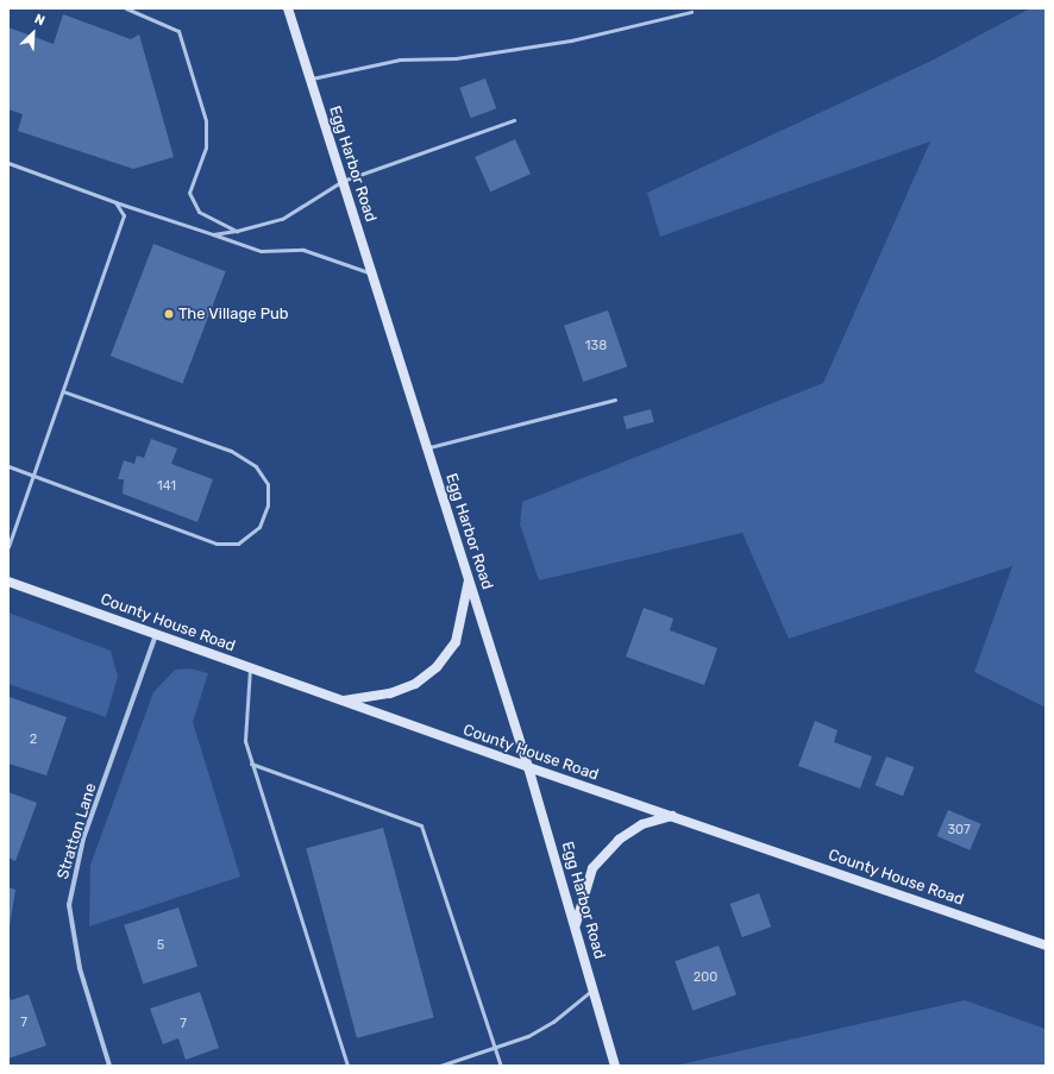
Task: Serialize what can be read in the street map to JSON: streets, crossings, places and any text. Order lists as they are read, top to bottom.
{
  "streets": {
    "main road": ["Egg Harbor Road", "County House Road"],
    "street": ["Stratton Lane"]
  },
  "crossings": [
    ["Egg Harbor Road", "County House Road"],
    ["County House Road", "Stratton Lane"]
  ],
  "places": ["The Village Pub"],
  "house_numbers": [
    "138",
    "141",
    "2",
    "307",
    "5",
    "200",
    "7",
    "7"
  ],
  "north": "top right"
}
